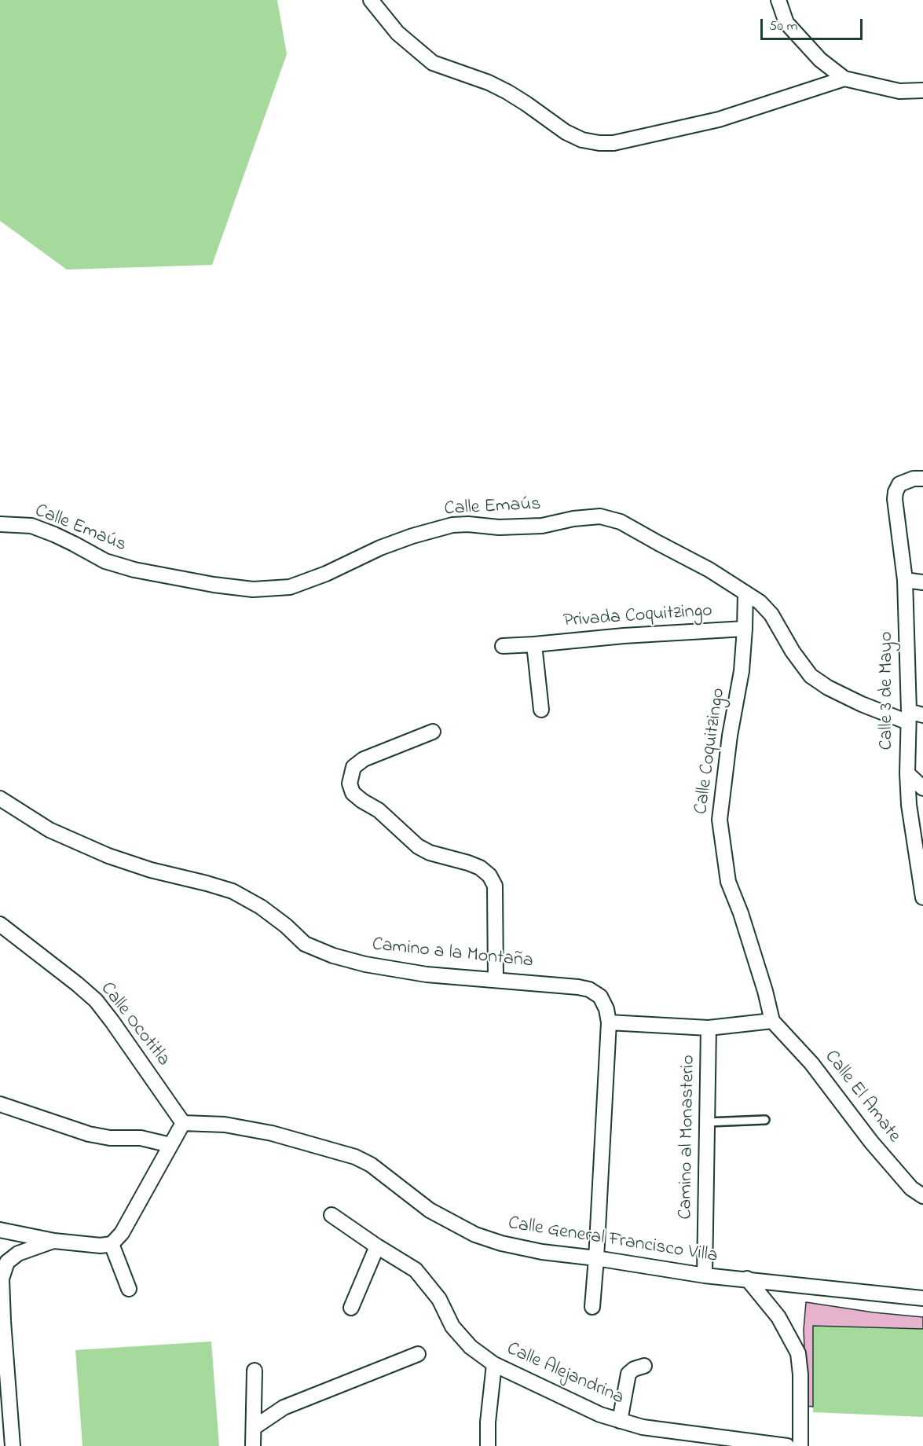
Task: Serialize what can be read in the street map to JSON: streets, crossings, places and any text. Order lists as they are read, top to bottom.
{
  "streets": {
    "street": [
      "Calle Emaús",
      "Privada Coquitzingo",
      "Calle 3 de Mayo",
      "Calle Coquitzingo",
      "Camino a la Montaña",
      "Calle Ocotitla",
      "Calle El Amate",
      "Camino al Monasterio",
      "Calle General Francisco Villa",
      "Calle Alejandrina"
    ]
  },
  "crossings": [
    ["Calle Emaús", "Calle 3 de Mayo"],
    ["Calle Emaús", "Calle Coquitzingo"],
    ["Privada Coquitzingo", "Calle Coquitzingo"],
    ["Calle Coquitzingo", "Calle El Amate"],
    ["Camino a la Montaña", "Calle General Francisco Villa"],
    ["Calle Ocotitla", "Calle General Francisco Villa"],
    ["Camino al Monasterio", "Calle General Francisco Villa"]
  ],
  "scale_bar": "50 m"
}
